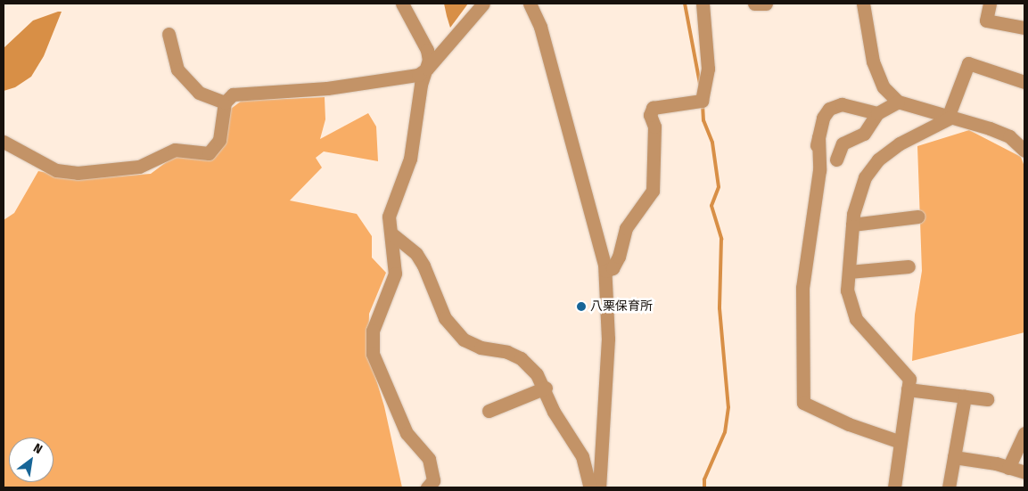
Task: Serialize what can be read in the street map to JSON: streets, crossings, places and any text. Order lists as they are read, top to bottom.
{
  "places": ["八栗保育所"],
  "north": "top right"
}
